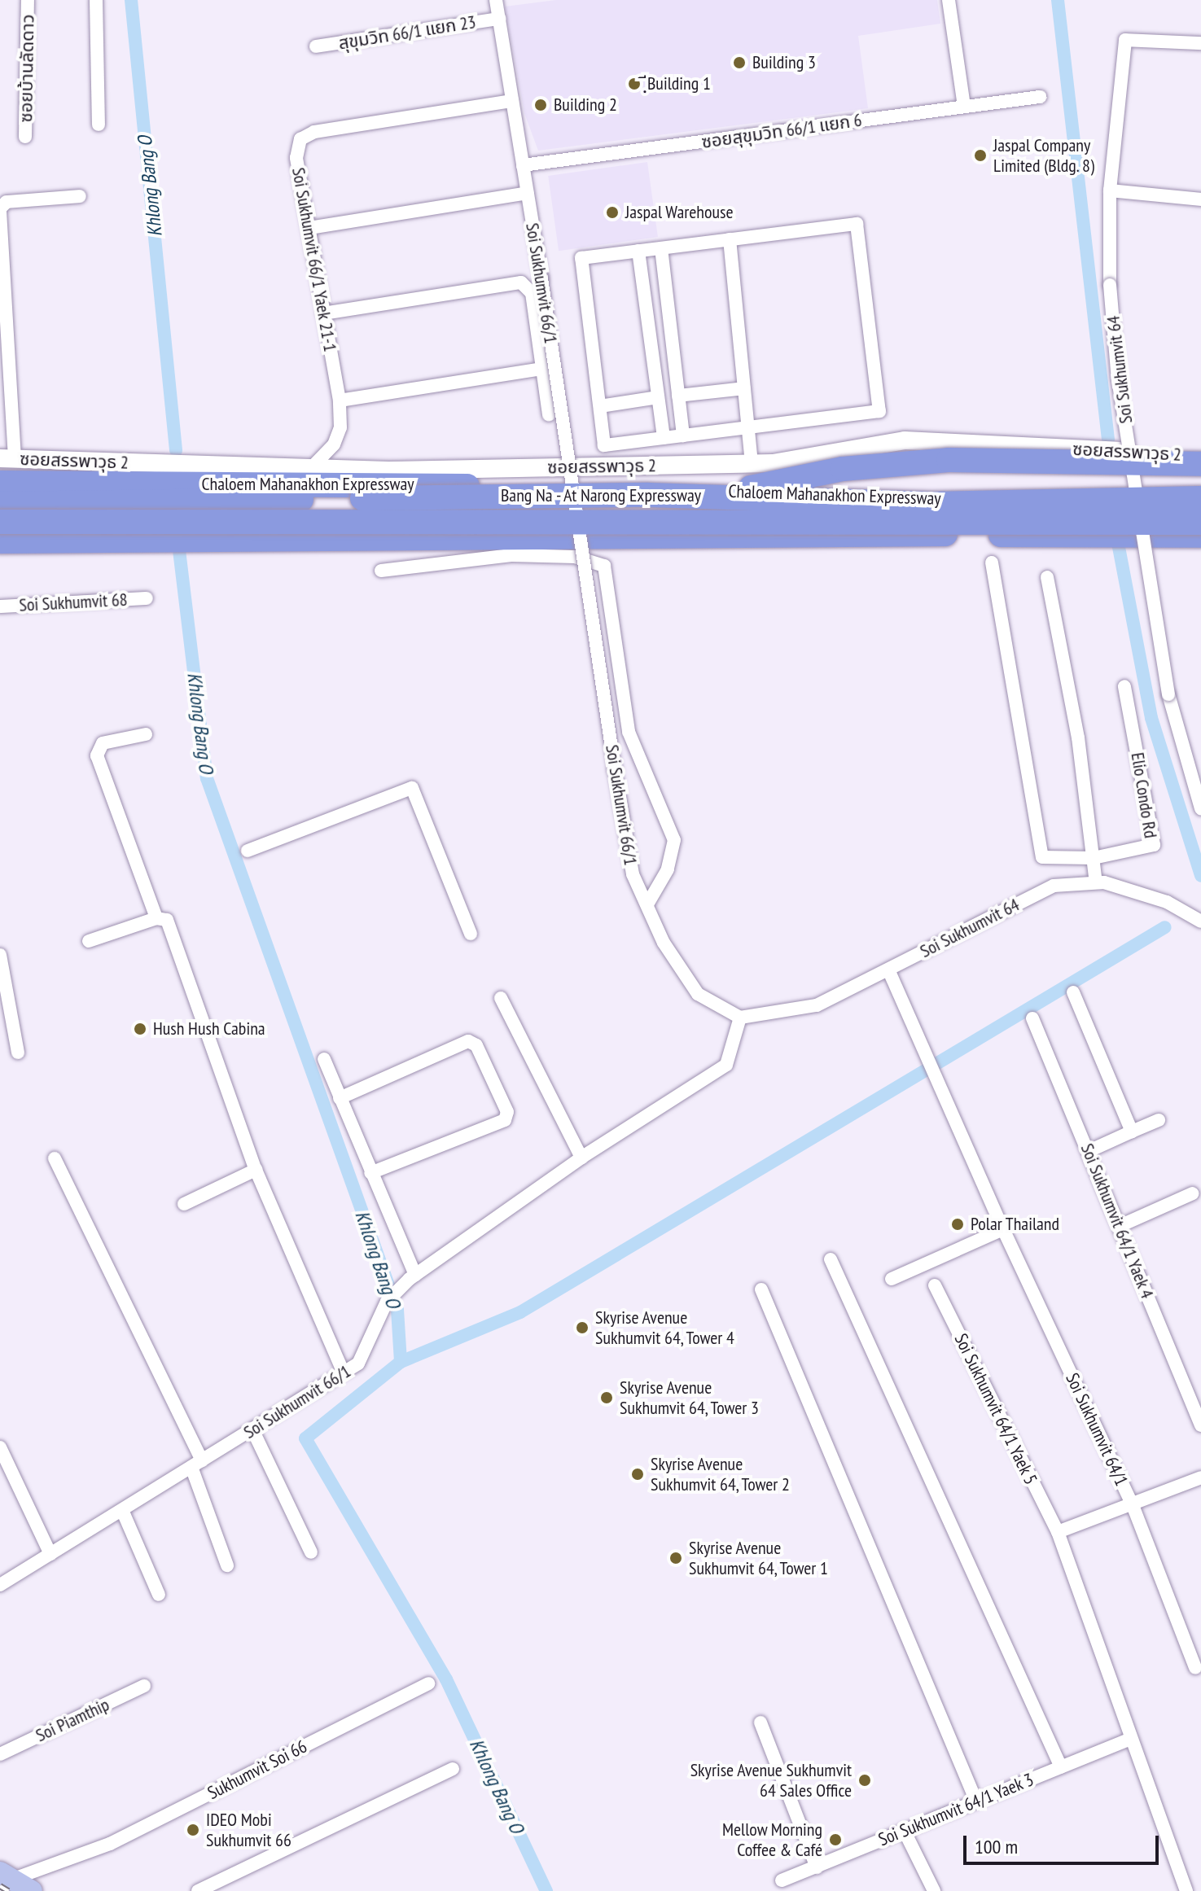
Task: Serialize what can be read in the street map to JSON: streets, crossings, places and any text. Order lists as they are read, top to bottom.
{
  "streets": {
    "highway": ["Chaloem Mahanakhon Expressway", "Bang Na - At Narong Expressway"],
    "street": [
      "สุขุมวิท 66/1 แยก 23",
      "ซอยบ้านลัดดาว",
      "ซอยสุขุมวิท 66/1 แยก 6",
      "Soi Sukhumvit 66/1 Yaek 21-1",
      "Soi Sukhumvit 66/1",
      "Soi Sukhumvit 64",
      "ซอยสรรพาวุธ 2",
      "Soi Sukhumvit 68",
      "Elio Condo Rd",
      "Soi Sukhumvit 64/1 Yaek 4",
      "Soi Sukhumvit 64/1 Yaek 5",
      "Soi Sukhumvit 64/1",
      "Soi Piamthip",
      "Sukhumvit Soi 66",
      "Soi Sukhumvit 64/1 Yaek 3"
    ]
  },
  "crossings": [
    ["สุขุมวิท 66/1 แยก 23", "Soi Sukhumvit 66/1"],
    ["ซอยสุขุมวิท 66/1 แยก 6", "Soi Sukhumvit 66/1"],
    ["Soi Sukhumvit 66/1 Yaek 21-1", "Soi Sukhumvit 66/1"],
    ["Soi Sukhumvit 66/1 Yaek 21-1", "ซอยสรรพาวุธ 2"],
    ["Soi Sukhumvit 66/1", "Soi Sukhumvit 64"],
    ["Soi Sukhumvit 64", "Soi Sukhumvit 64/1"],
    ["Chaloem Mahanakhon Expressway", "Bang Na - At Narong Expressway"],
    ["Soi Sukhumvit 64/1 Yaek 5", "Soi Sukhumvit 64/1"]
  ],
  "water": ["Khlong Bang O"],
  "places": [
    "Building 3",
    "ฺีBuilding 1",
    "Building 2",
    "Jaspal Company Limited (Bldg. 8)",
    "Jaspal Warehouse",
    "Hush Hush Cabina",
    "Polar Thailand",
    "Skyrise Avenue Sukhumvit 64, Tower 4",
    "Skyrise Avenue Sukhumvit 64, Tower 3",
    "Skyrise Avenue Sukhumvit 64, Tower 2",
    "Skyrise Avenue Sukhumvit 64, Tower 1",
    "Skyrise Avenue Sukhumvit 64 Sales Office",
    "IDEO Mobi Sukhumvit 66",
    "Mellow Morning Coffee & Café"
  ],
  "scale_bar": "100 m"
}
